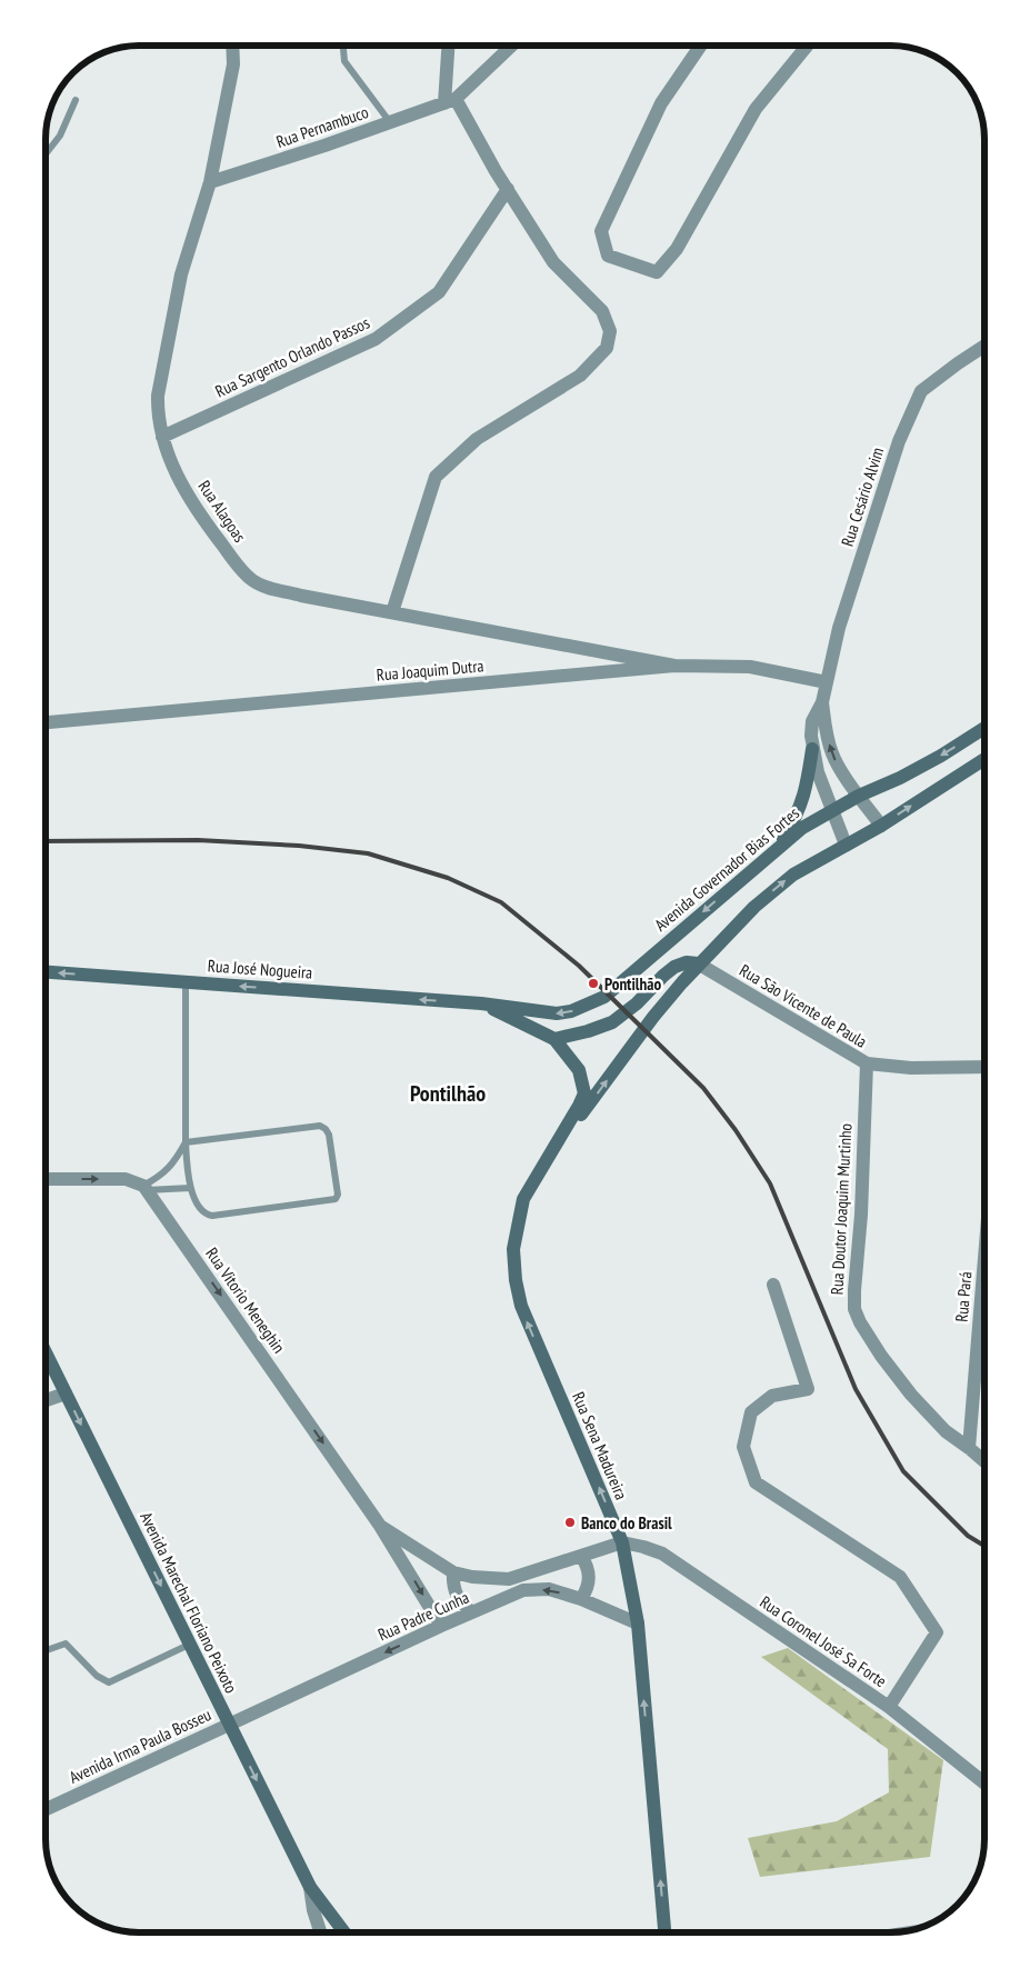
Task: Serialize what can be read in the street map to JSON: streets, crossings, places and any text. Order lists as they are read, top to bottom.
{
  "streets": {
    "main road": [
      "Avenida Governador Bias Fortes",
      "Rua José Nogueira",
      "Rua Sena Madureira",
      "Avenida Marechal Floriano Peixoto"
    ],
    "street": [
      "Rua Pernambuco",
      "Rua Sargento Orlando Passos",
      "Rua Cesário Alvim",
      "Rua Alagoas",
      "Rua Joaquim Dutra",
      "Rua São Vicente de Paula",
      "Rua Doutor Joaquim Murtinho",
      "Rua Pará",
      "Rua Vitorio Meneghin",
      "Rua Padre Cunha",
      "Rua Coronel José Sa Forte",
      "Avenida Irma Paula Bosseu"
    ]
  },
  "crossings": [
    ["Rua Pernambuco", "Rua Alagoas"],
    ["Rua Sargento Orlando Passos", "Rua Alagoas"],
    ["Rua Cesário Alvim", "Rua Joaquim Dutra"],
    ["Rua Alagoas", "Rua Joaquim Dutra"],
    ["Avenida Governador Bias Fortes", "Rua José Nogueira"],
    ["Rua São Vicente de Paula", "Rua Doutor Joaquim Murtinho"],
    ["Rua Doutor Joaquim Murtinho", "Rua Pará"],
    ["Rua Vitorio Meneghin", "Rua Padre Cunha"],
    ["Rua Sena Madureira", "Rua Padre Cunha"],
    ["Rua Sena Madureira", "Rua Coronel José Sa Forte"],
    ["Avenida Marechal Floriano Peixoto", "Rua Padre Cunha"],
    ["Avenida Marechal Floriano Peixoto", "Avenida Irma Paula Bosseu"],
    ["Rua Padre Cunha", "Avenida Irma Paula Bosseu"]
  ],
  "one_way": [
    "Rua José Nogueira",
    "Rua Vitorio Meneghin",
    "Rua Sena Madureira",
    "Avenida Marechal Floriano Peixoto",
    "Rua Padre Cunha"
  ],
  "districts": ["Pontilhão"],
  "places": ["Pontilhão", "Banco do Brasil"]
}
